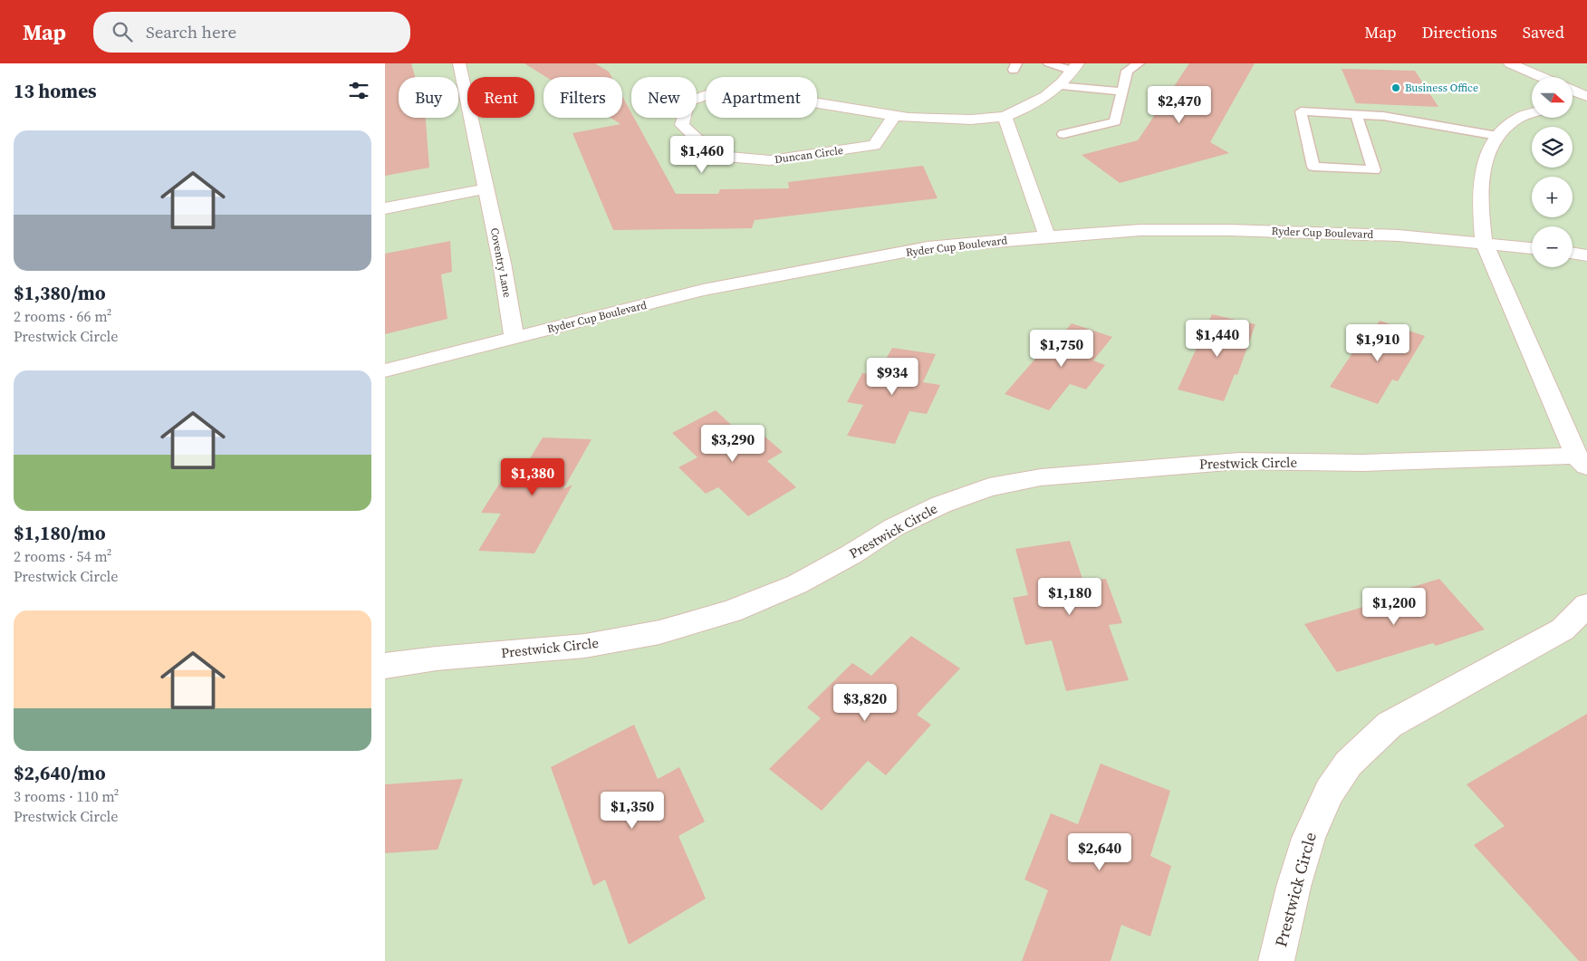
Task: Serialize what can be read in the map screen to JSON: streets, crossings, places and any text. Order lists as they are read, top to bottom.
{
  "streets": {
    "street": [
      "Duncan Circle",
      "Ryder Cup Boulevard",
      "Coventry Lane",
      "Prestwick Circle"
    ]
  },
  "crossings": [
    ["Ryder Cup Boulevard", "Coventry Lane"],
    ["Ryder Cup Boulevard", "Prestwick Circle"]
  ],
  "places": ["Business Office"],
  "north": "right",
  "page": {
    "header": "Map",
    "search": "Search here",
    "nav": ["Map", "Directions", "Saved"],
    "heading": "13 homes",
    "map_buttons": ["+", "−"],
    "chip": [
      "Buy",
      "Rent",
      "Filters",
      "New",
      "Apartment"
    ],
    "price": [
      "$2,470",
      "$1,460",
      "$1,440",
      "$1,910",
      "$1,750",
      "$934",
      "$3,290",
      "$1,380",
      "$1,180",
      "$1,200",
      "$3,820",
      "$1,350",
      "$2,640"
    ],
    "list": [
      {
        "name": "$1,380/mo",
        "note": "2 rooms · 66 m² · Prestwick Circle"
      },
      {
        "name": "$1,180/mo",
        "note": "2 rooms · 54 m² · Prestwick Circle"
      },
      {
        "name": "$2,640/mo",
        "note": "3 rooms · 110 m² · Prestwick Circle"
      }
    ]
  }
}
